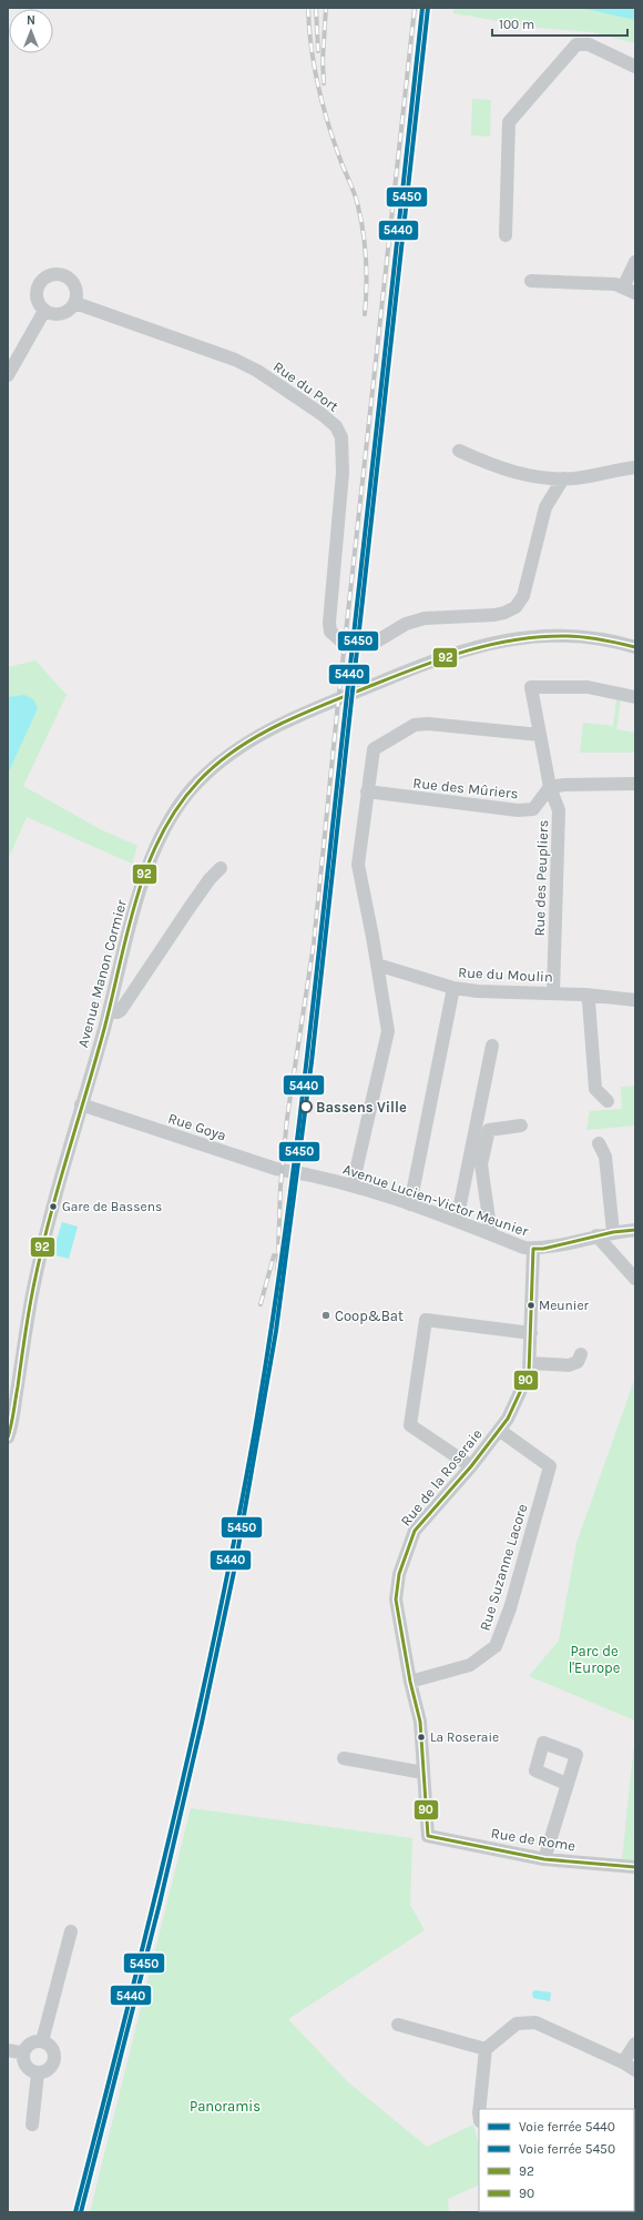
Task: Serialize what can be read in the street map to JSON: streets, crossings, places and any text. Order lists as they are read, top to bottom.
{
  "streets": {
    "street": [
      "Rue du Port",
      "Rue des Mûriers",
      "Rue des Peupliers",
      "Avenue Manon Cormier",
      "Rue du Moulin",
      "Rue Goya",
      "Avenue Lucien-Victor Meunier",
      "Rue de la Roseraie",
      "Rue Suzanne Lacore",
      "Rue de Rome"
    ]
  },
  "crossings": [
    ["Rue des Mûriers", "Rue des Peupliers"],
    ["Rue des Peupliers", "Rue du Moulin"],
    ["Avenue Manon Cormier", "Rue Goya"],
    ["Rue Goya", "Avenue Lucien-Victor Meunier"],
    ["Avenue Lucien-Victor Meunier", "Rue de la Roseraie"],
    ["Rue de la Roseraie", "Rue Suzanne Lacore"],
    ["Rue de la Roseraie", "Rue de Rome"]
  ],
  "parks": ["Parc de l'Europe", "Panoramis"],
  "places": [
    "Bassens Ville",
    "Gare de Bassens",
    "Meunier",
    "Coop&Bat",
    "La Roseraie"
  ],
  "lines": [
    "rail line 5440",
    "rail line 5450",
    "transit line 92",
    "transit line 90"
  ],
  "legend": [
    "Voie ferrée 5440",
    "Voie ferrée 5450",
    "92",
    "90"
  ],
  "scale_bar": "100 m",
  "north": "top"
}
